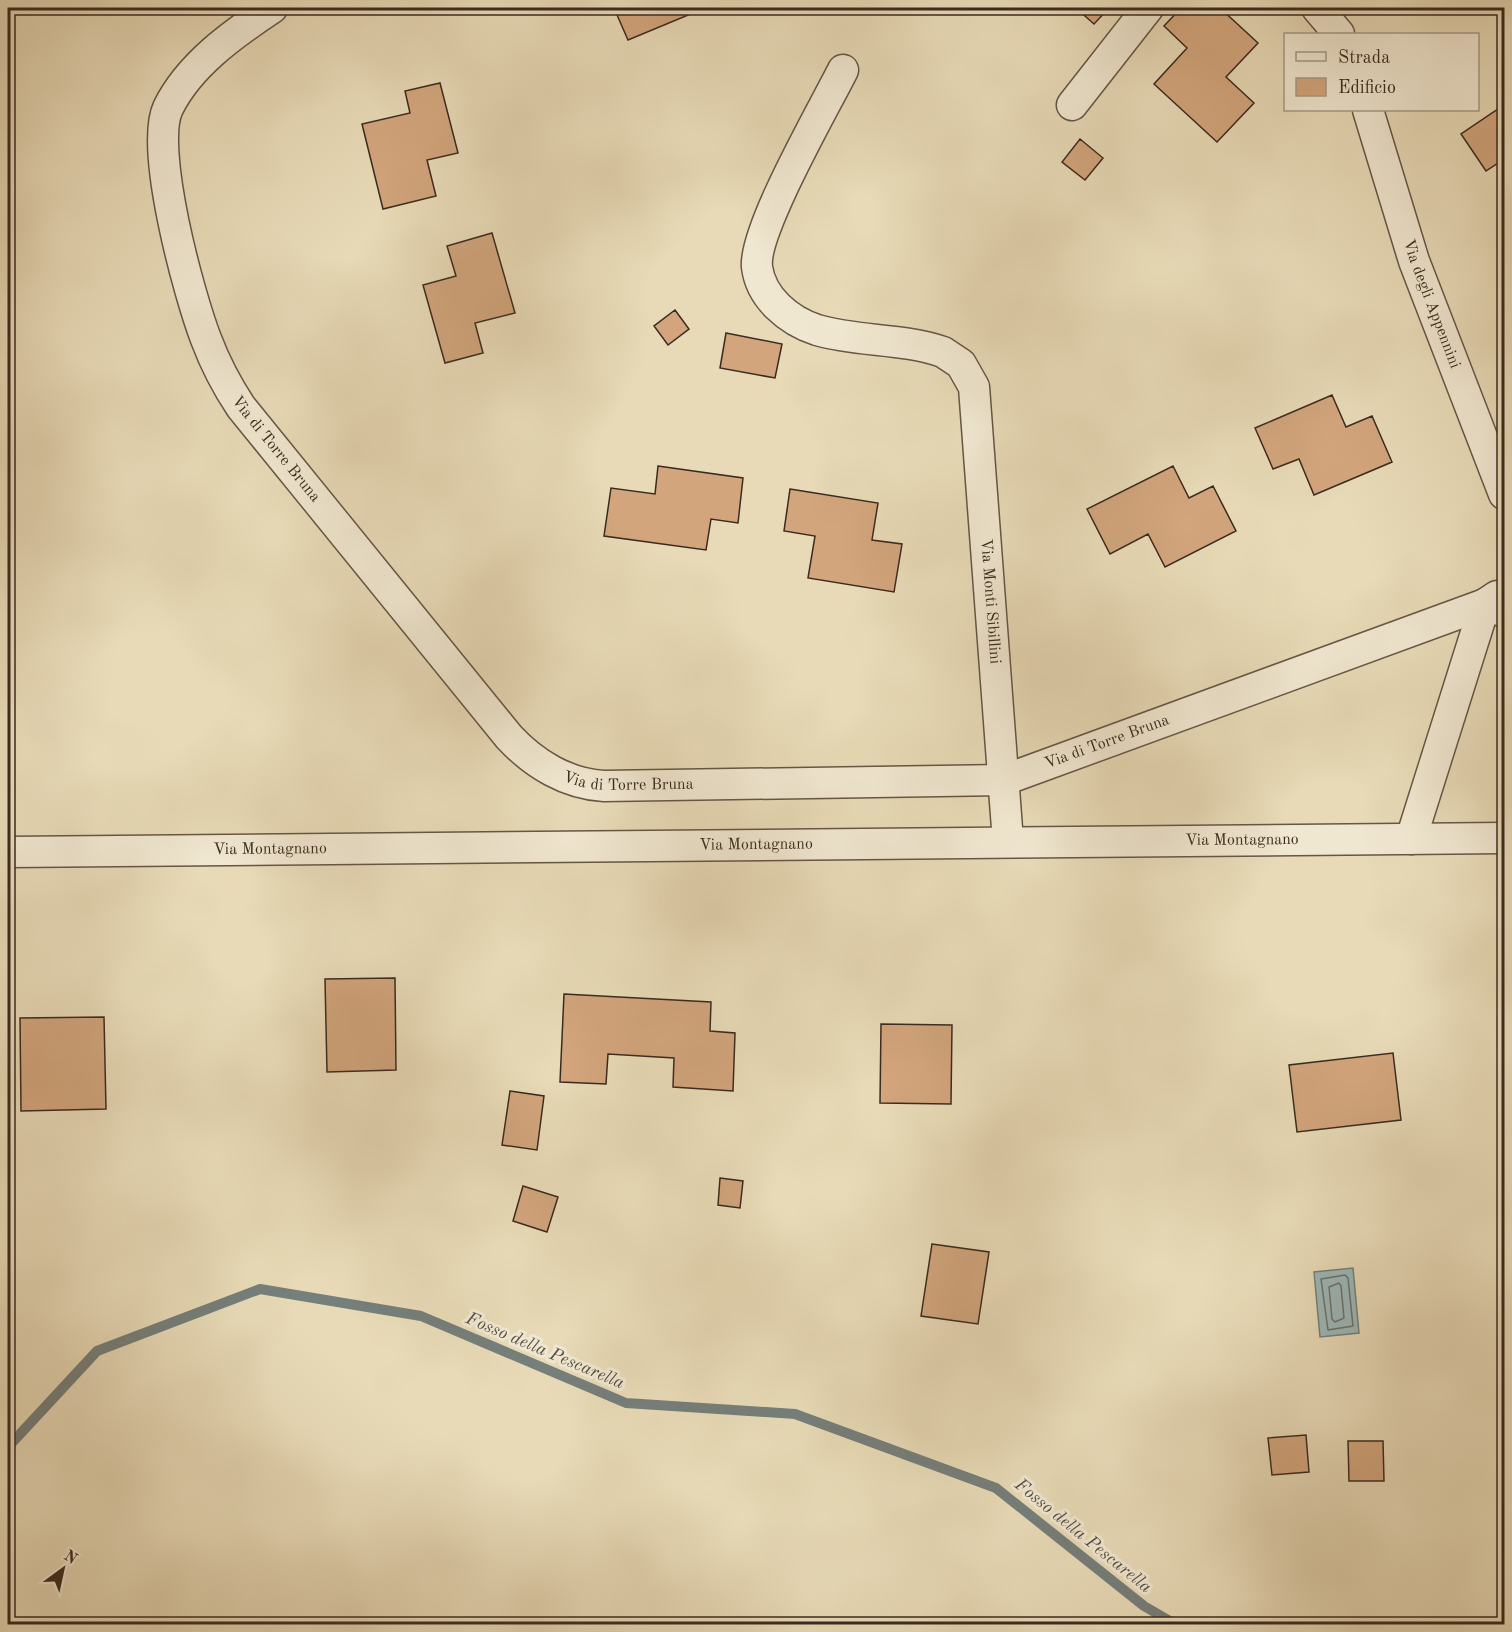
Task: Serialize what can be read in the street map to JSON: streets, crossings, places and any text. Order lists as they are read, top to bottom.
{
  "streets": {
    "street": [
      "Via degli Appennini",
      "Via di Torre Bruna",
      "Via Monti Sibillini",
      "Via Montagnano"
    ]
  },
  "crossings": [
    ["Via di Torre Bruna", "Via Monti Sibillini"],
    ["Via Monti Sibillini", "Via Montagnano"]
  ],
  "water": ["Fosso della Pescarella"],
  "legend": ["Strada", "Edificio"],
  "north": "top right"
}
